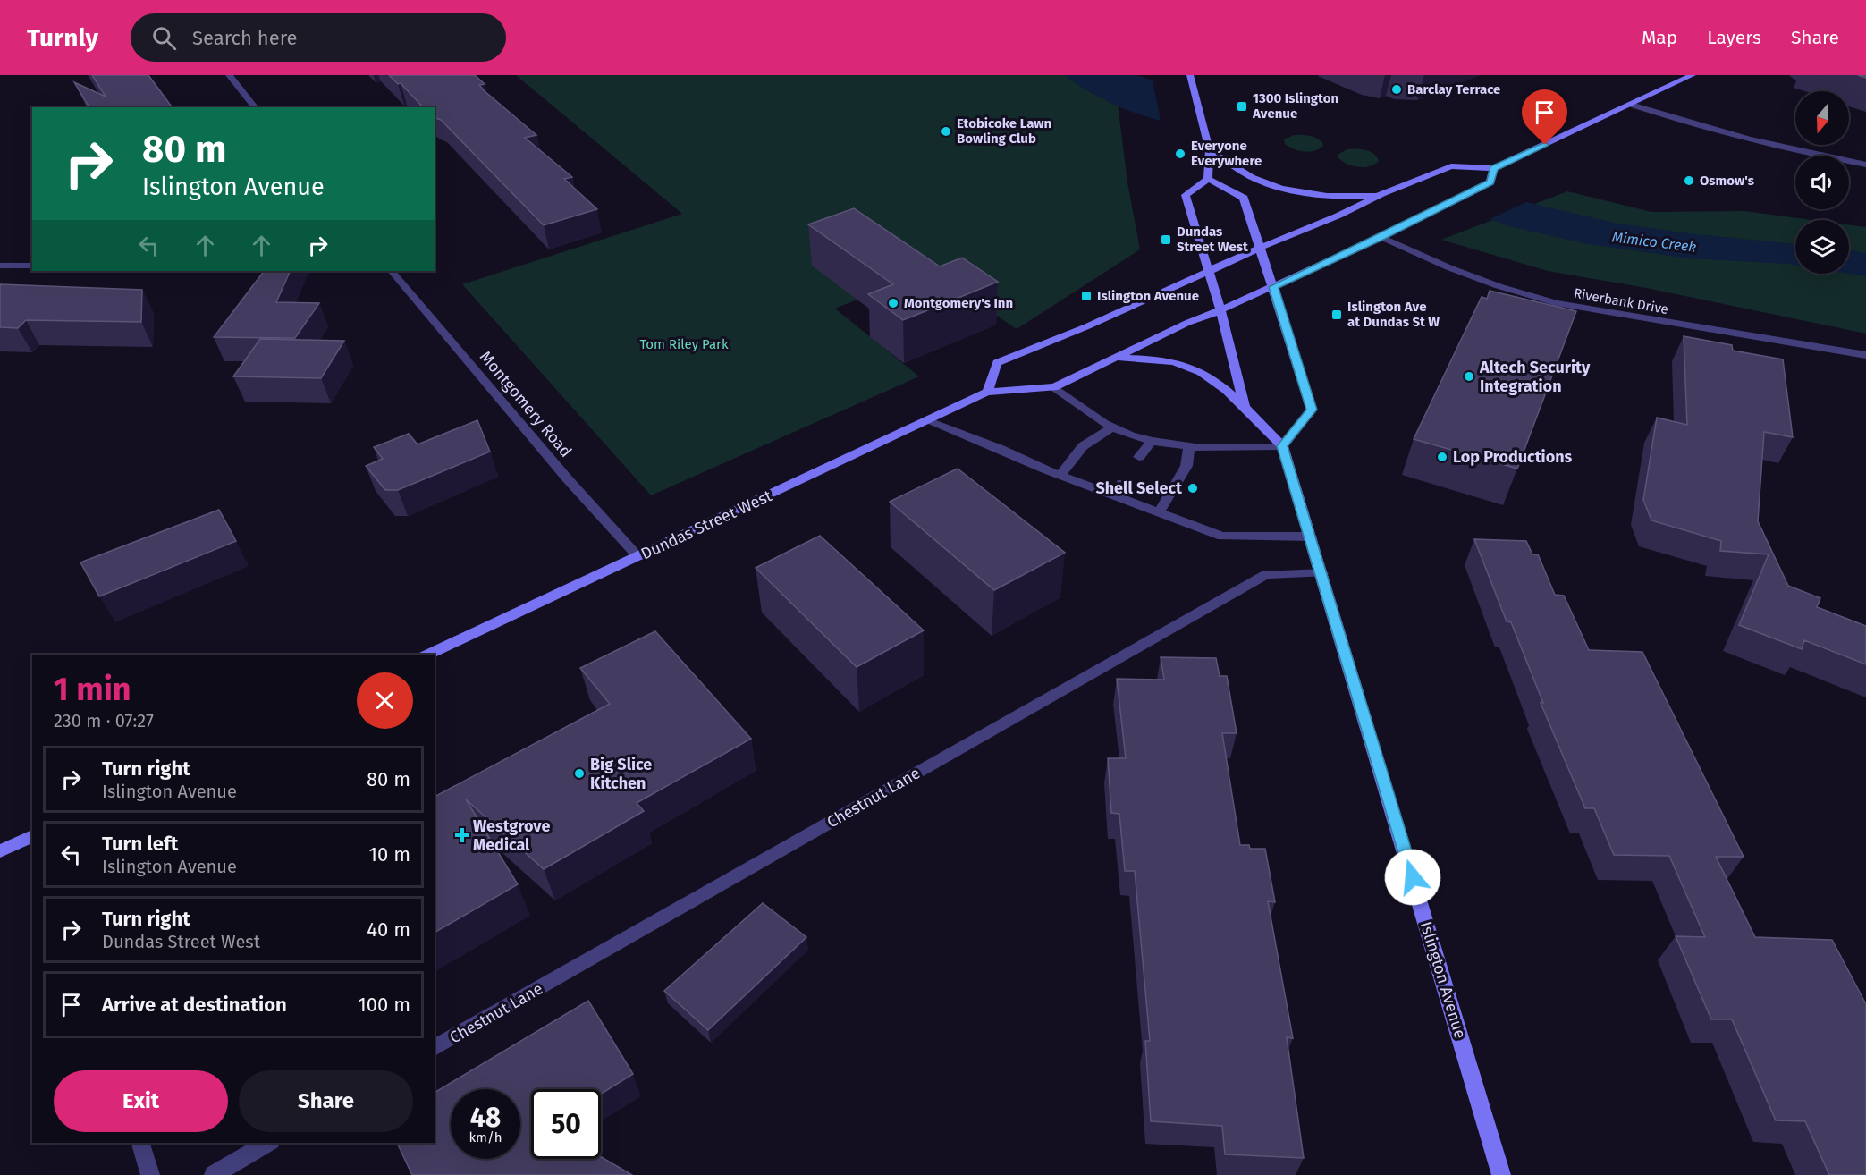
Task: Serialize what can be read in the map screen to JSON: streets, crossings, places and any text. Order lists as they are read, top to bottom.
{
  "streets": {
    "main road": ["Dundas Street West", "Islington Avenue"],
    "street": ["Riverbank Drive", "Montgomery Road", "Chestnut Lane"]
  },
  "crossings": [
    ["Riverbank Drive", "Dundas Street West"],
    ["Montgomery Road", "Dundas Street West"],
    ["Dundas Street West", "Islington Avenue"],
    ["Chestnut Lane", "Islington Avenue"]
  ],
  "water": ["Mimico Creek"],
  "parks": ["Tom Riley Park"],
  "places": {
    "other": [
      "Barclay Terrace",
      "Etobicoke Lawn Bowling Club",
      "Everyone Everywhere",
      "Osmow's",
      "Montgomery's Inn",
      "Altech Security Integration",
      "Lop Productions",
      "Shell Select",
      "Big Slice Kitchen"
    ],
    "transit": [
      "1300 Islington Avenue",
      "Dundas Street West",
      "Islington Avenue",
      "Islington Ave at Dundas St W"
    ],
    "health": ["Westgrove Medical"]
  },
  "north": "bottom",
  "page": {
    "header": "Turnly",
    "search": "Search here",
    "nav": ["Map", "Layers", "Share"],
    "turn": ["80 m", "Islington Avenue"],
    "heading": ["1 min", "230 m · 07:27"],
    "list": [
      {
        "name": "Turn right",
        "note": "Islington Avenue",
        "value": "80 m"
      },
      {
        "name": "Turn left",
        "note": "Islington Avenue",
        "value": "10 m"
      },
      {
        "name": "Turn right",
        "note": "Dundas Street West",
        "value": "40 m"
      },
      {
        "name": "Arrive at destination",
        "value": "100 m"
      }
    ],
    "buttons": ["Exit", "Share"],
    "speed": "48 km/h",
    "limit": "50"
  }
}
